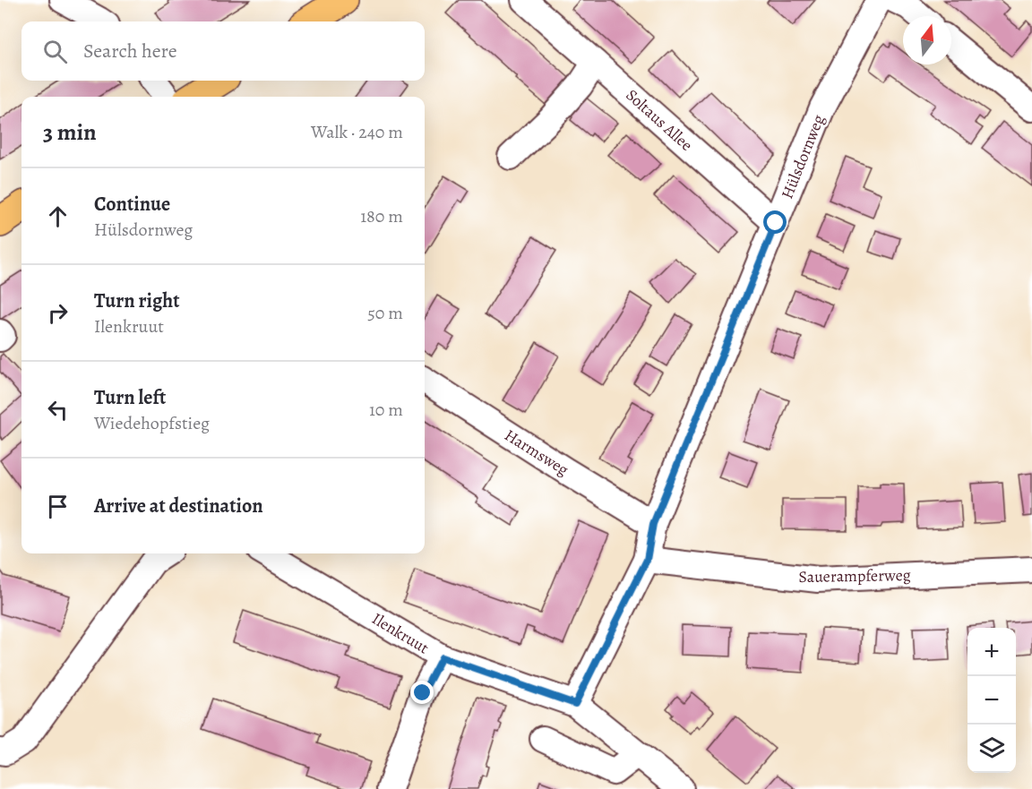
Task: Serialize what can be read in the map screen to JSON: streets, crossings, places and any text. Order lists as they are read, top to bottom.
{
  "streets": {
    "street": [
      "Soltaus Allee",
      "Hülsdornweg",
      "Harmsweg",
      "Sauerampferweg",
      "Ilenkruut"
    ]
  },
  "crossings": [
    ["Soltaus Allee", "Hülsdornweg"],
    ["Hülsdornweg", "Harmsweg"],
    ["Hülsdornweg", "Sauerampferweg"],
    ["Hülsdornweg", "Ilenkruut"]
  ],
  "north": "top",
  "page": {
    "search": "Search here",
    "heading": ["3 min", "Walk · 240 m"],
    "list": [
      ["Continue", "Hülsdornweg", "180 m"],
      ["Turn right", "Ilenkruut", "50 m"],
      ["Turn left", "Wiedehopfstieg", "10 m"],
      "Arrive at destination"
    ],
    "map_buttons": ["+", "−"]
  }
}
